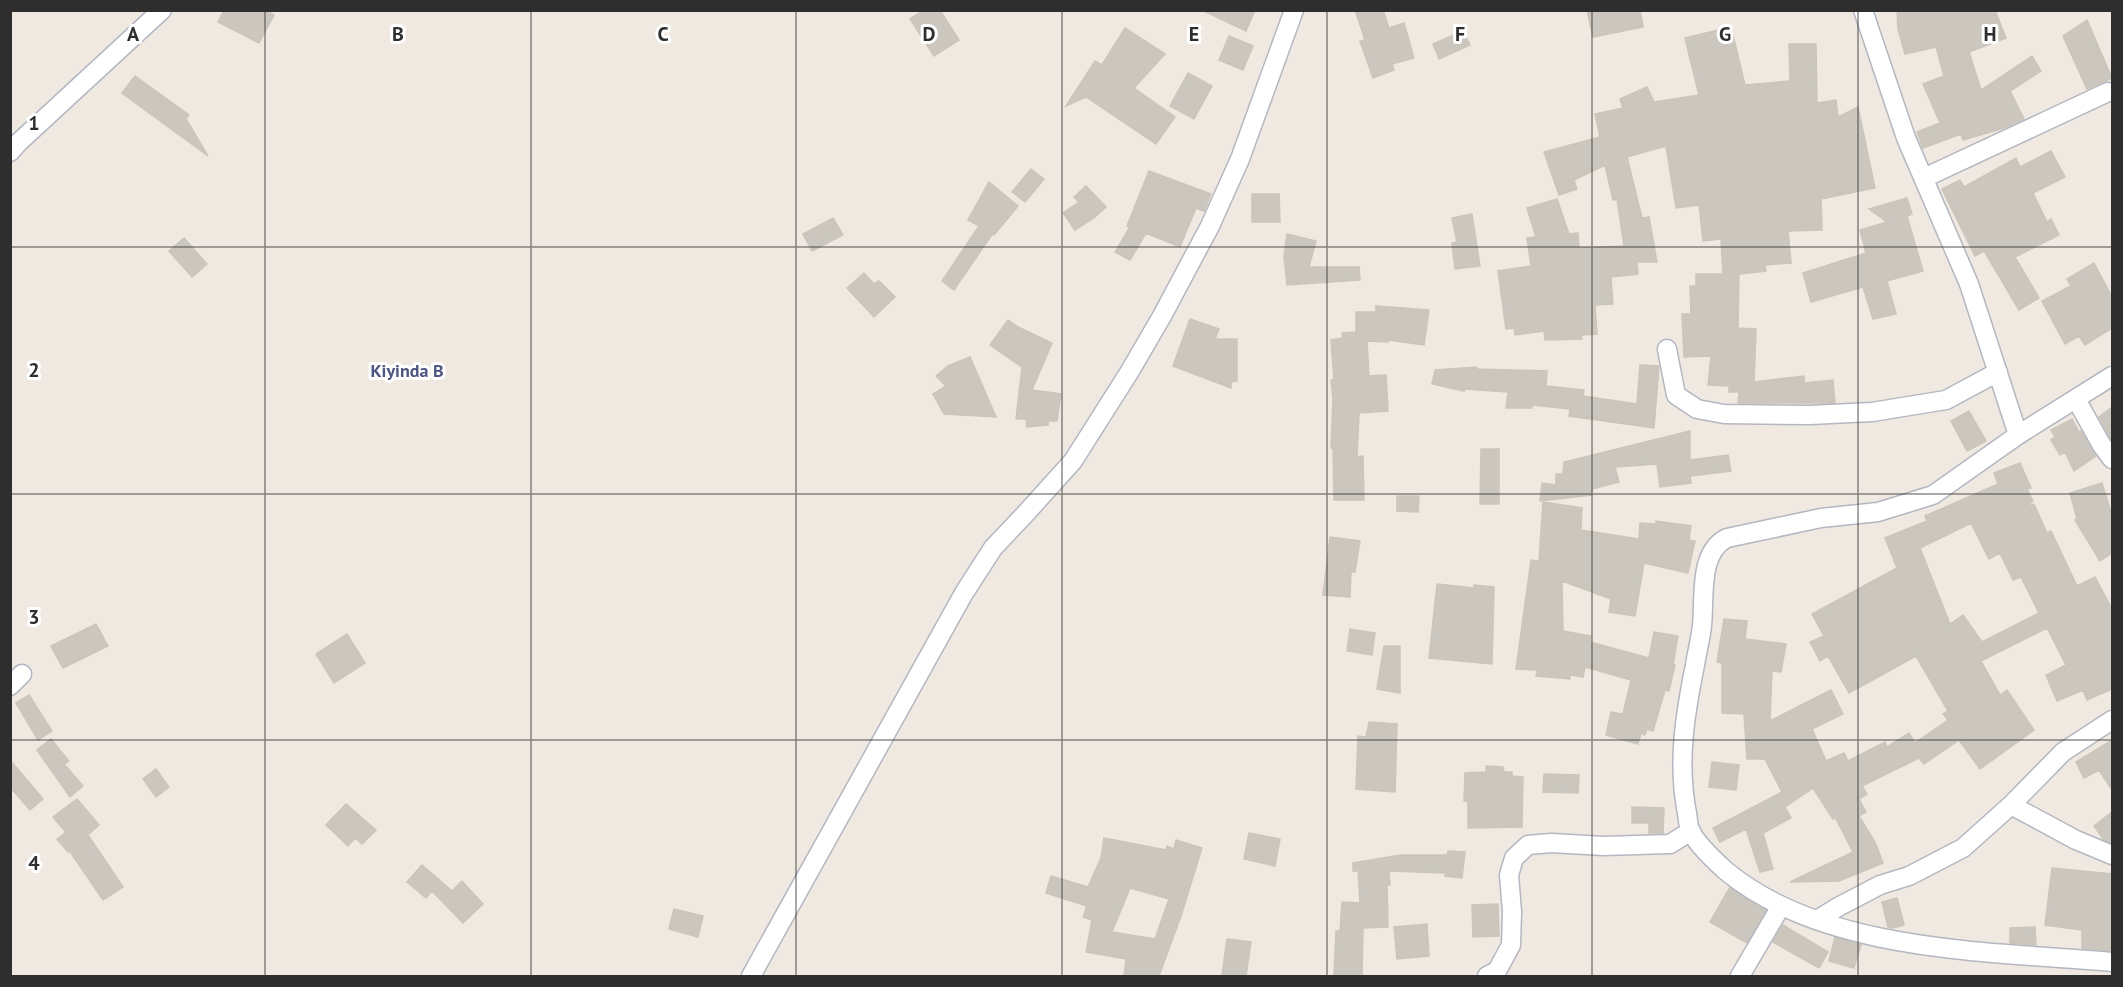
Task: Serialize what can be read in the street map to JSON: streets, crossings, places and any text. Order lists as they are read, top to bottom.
{
  "districts": ["Kiyinda B"],
  "grid": {
    "columns": [
      "A",
      "B",
      "C",
      "D",
      "E",
      "F",
      "G",
      "H"
    ],
    "rows": [
      "1",
      "2",
      "3",
      "4"
    ]
  }
}
